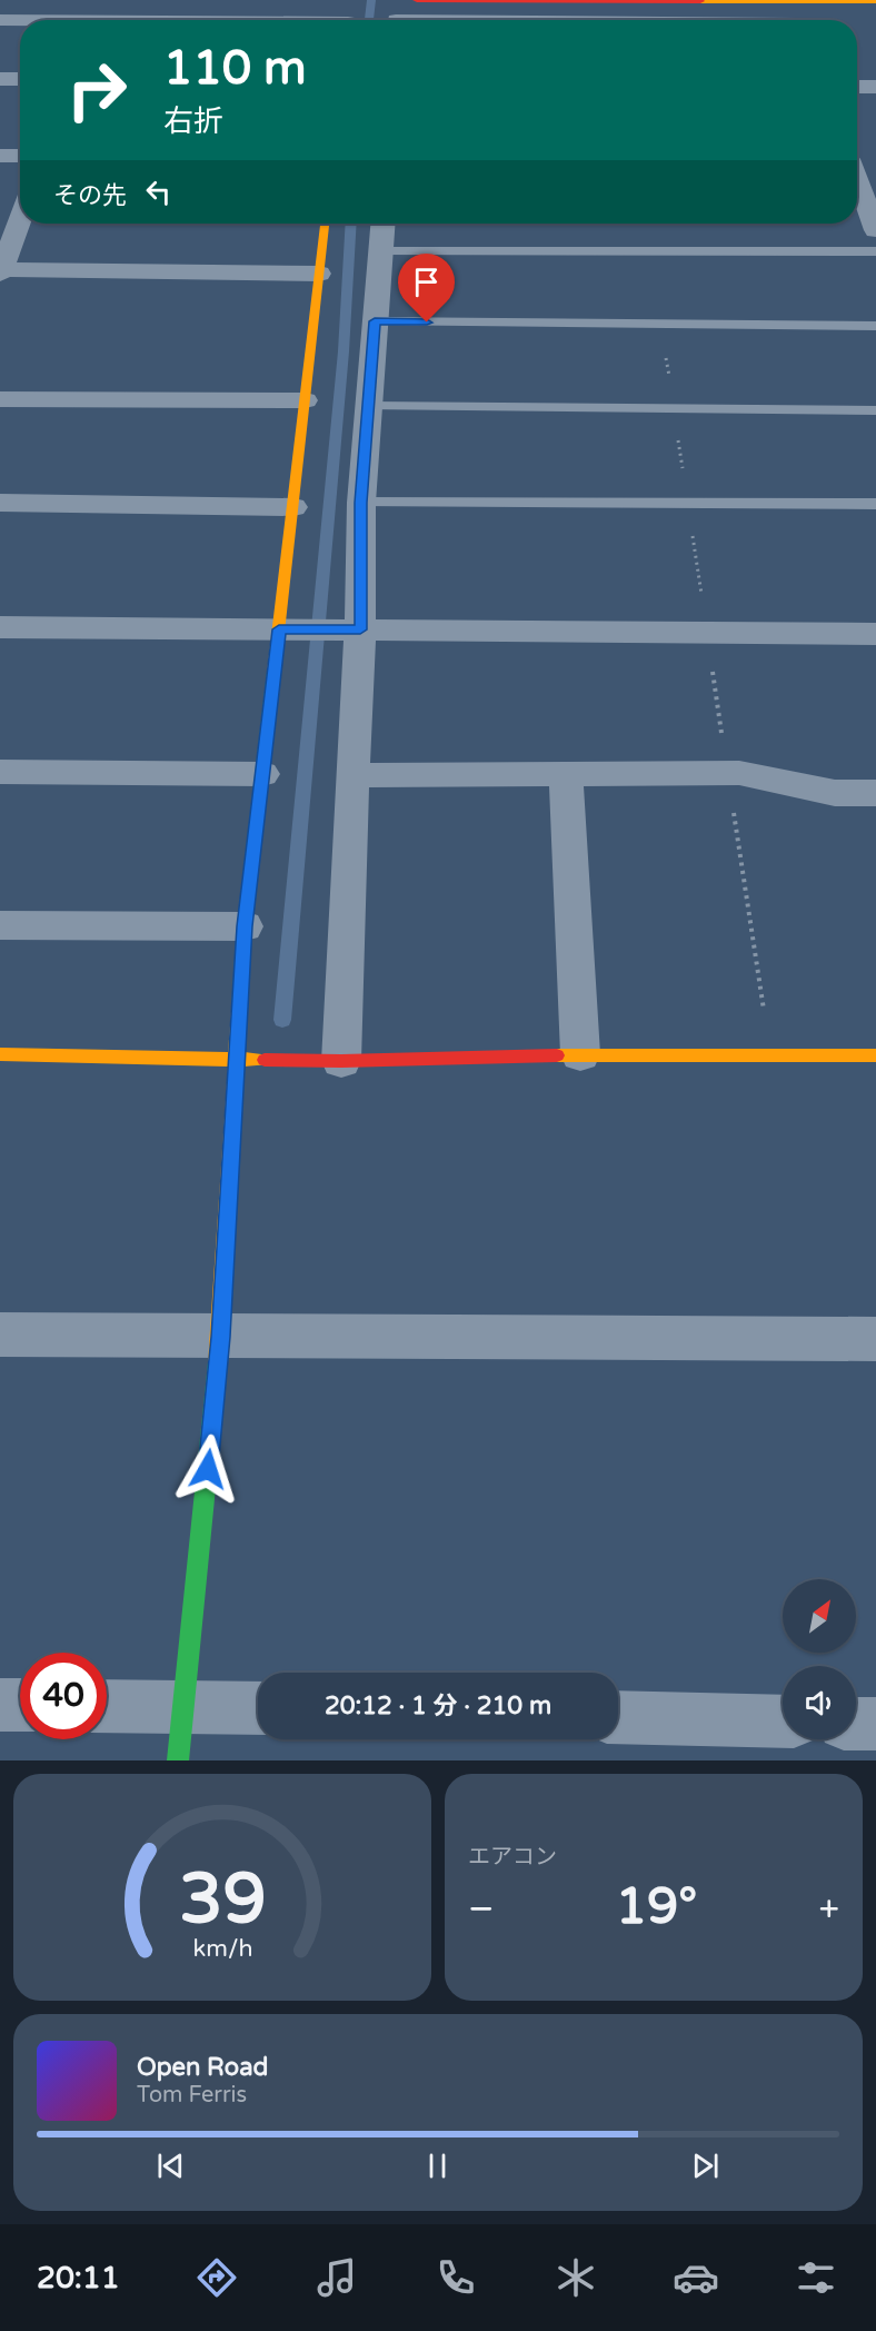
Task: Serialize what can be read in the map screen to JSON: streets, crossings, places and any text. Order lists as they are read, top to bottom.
{
  "north": "top right",
  "page": {
    "turn": ["110 m", "右折"],
    "then": "その先",
    "limit": "40",
    "trip": "20:12 · 1 分 · 210 m",
    "tile": "エアコン",
    "heat": ["−", "19°", "+"],
    "song": ["Open Road", "Tom Ferris"],
    "tabs": "20:11",
    "gauge": ["39", "km/h"]
  }
}
